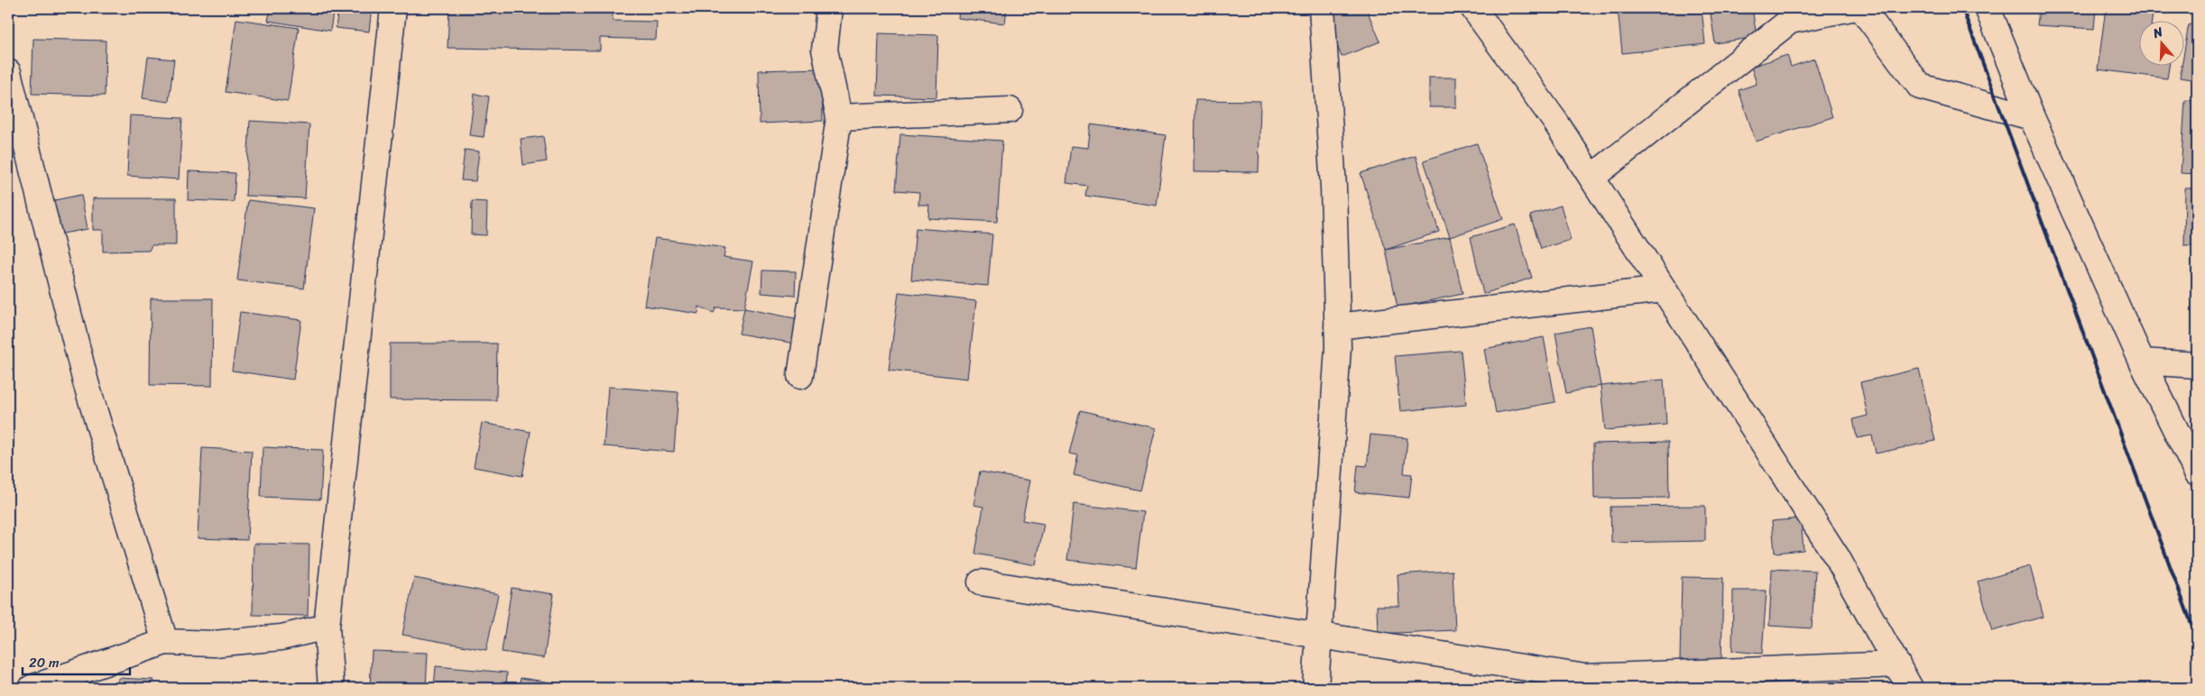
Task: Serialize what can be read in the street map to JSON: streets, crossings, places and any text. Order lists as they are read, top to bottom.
{
  "scale_bar": "20 m",
  "north": "top"
}
